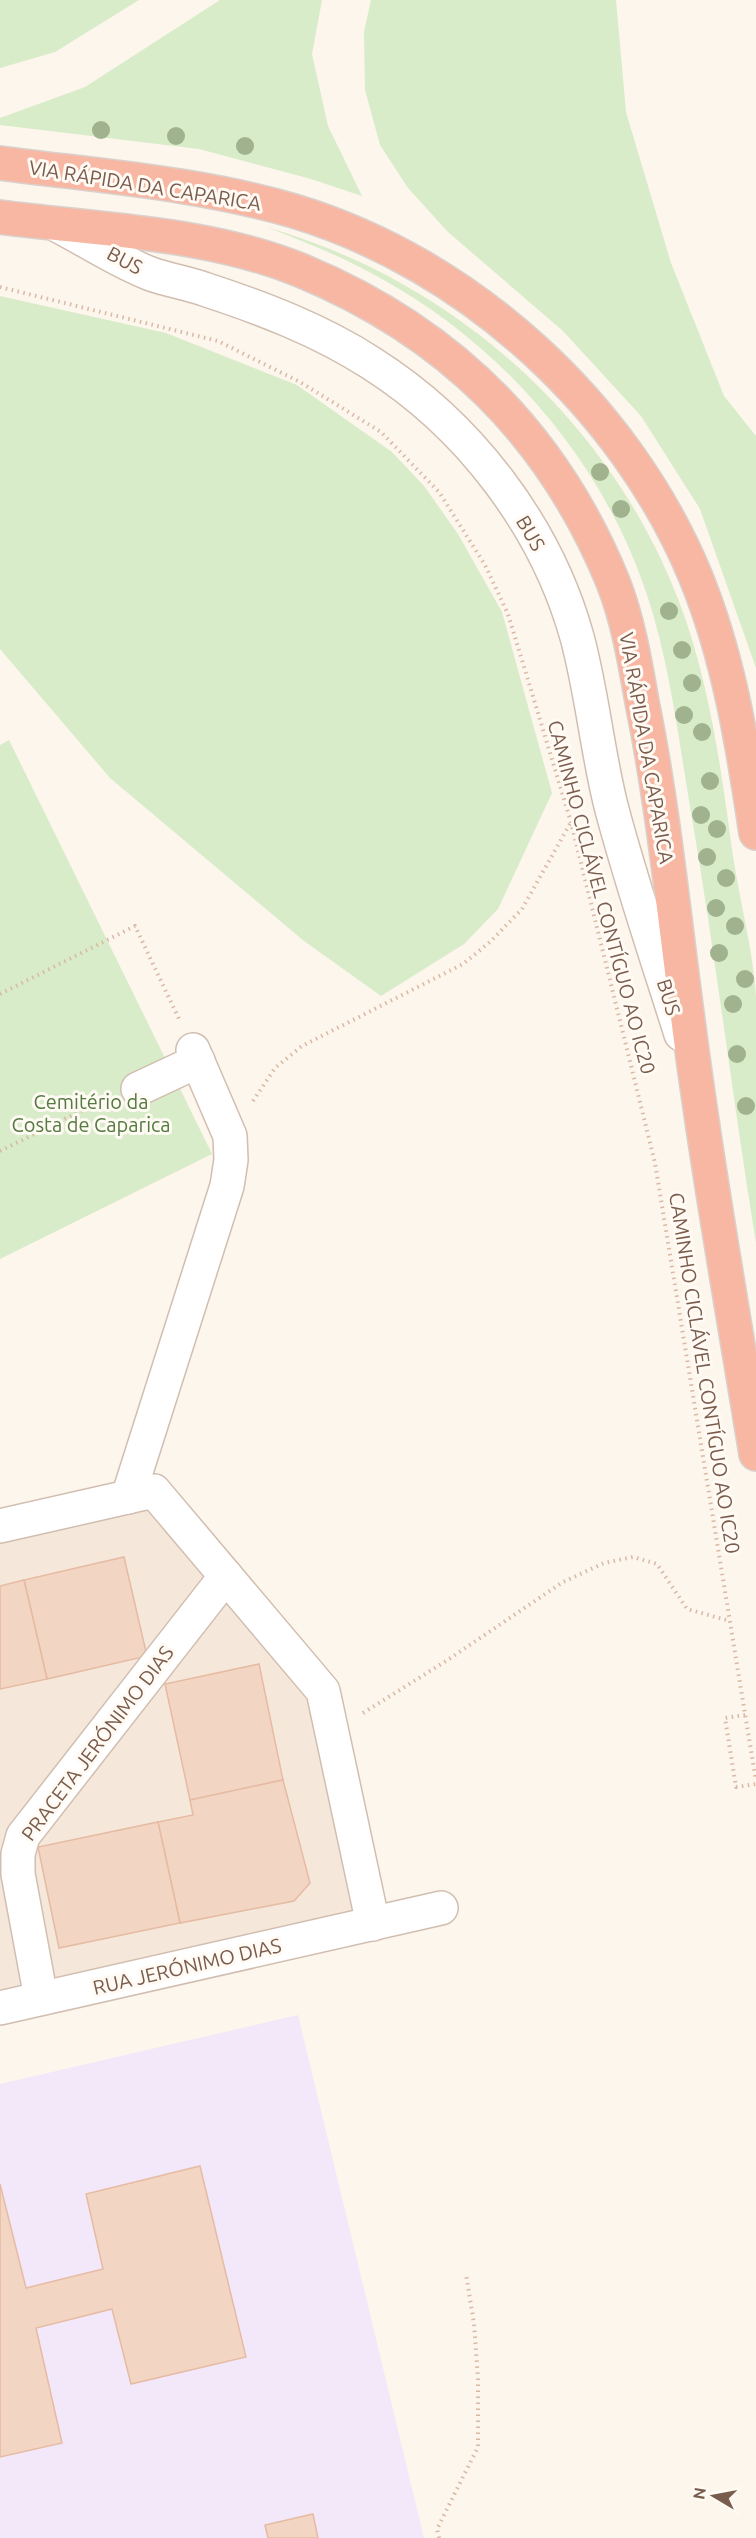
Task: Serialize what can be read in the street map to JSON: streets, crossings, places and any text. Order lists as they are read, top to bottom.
{
  "streets": {
    "highway": ["VIA RÁPIDA DA CAPARICA"],
    "street": ["BUS", "PRACETA JERÓNIMO DIAS", "RUA JERÓNIMO DIAS"],
    "path": ["CAMINHO CICLÁVEL CONTÍGUO AO IC20"]
  },
  "crossings": [
    ["VIA RÁPIDA DA CAPARICA", "BUS"],
    ["PRACETA JERÓNIMO DIAS", "RUA JERÓNIMO DIAS"]
  ],
  "parks": ["Cemitério da Costa de Caparica"],
  "north": "left"
}
